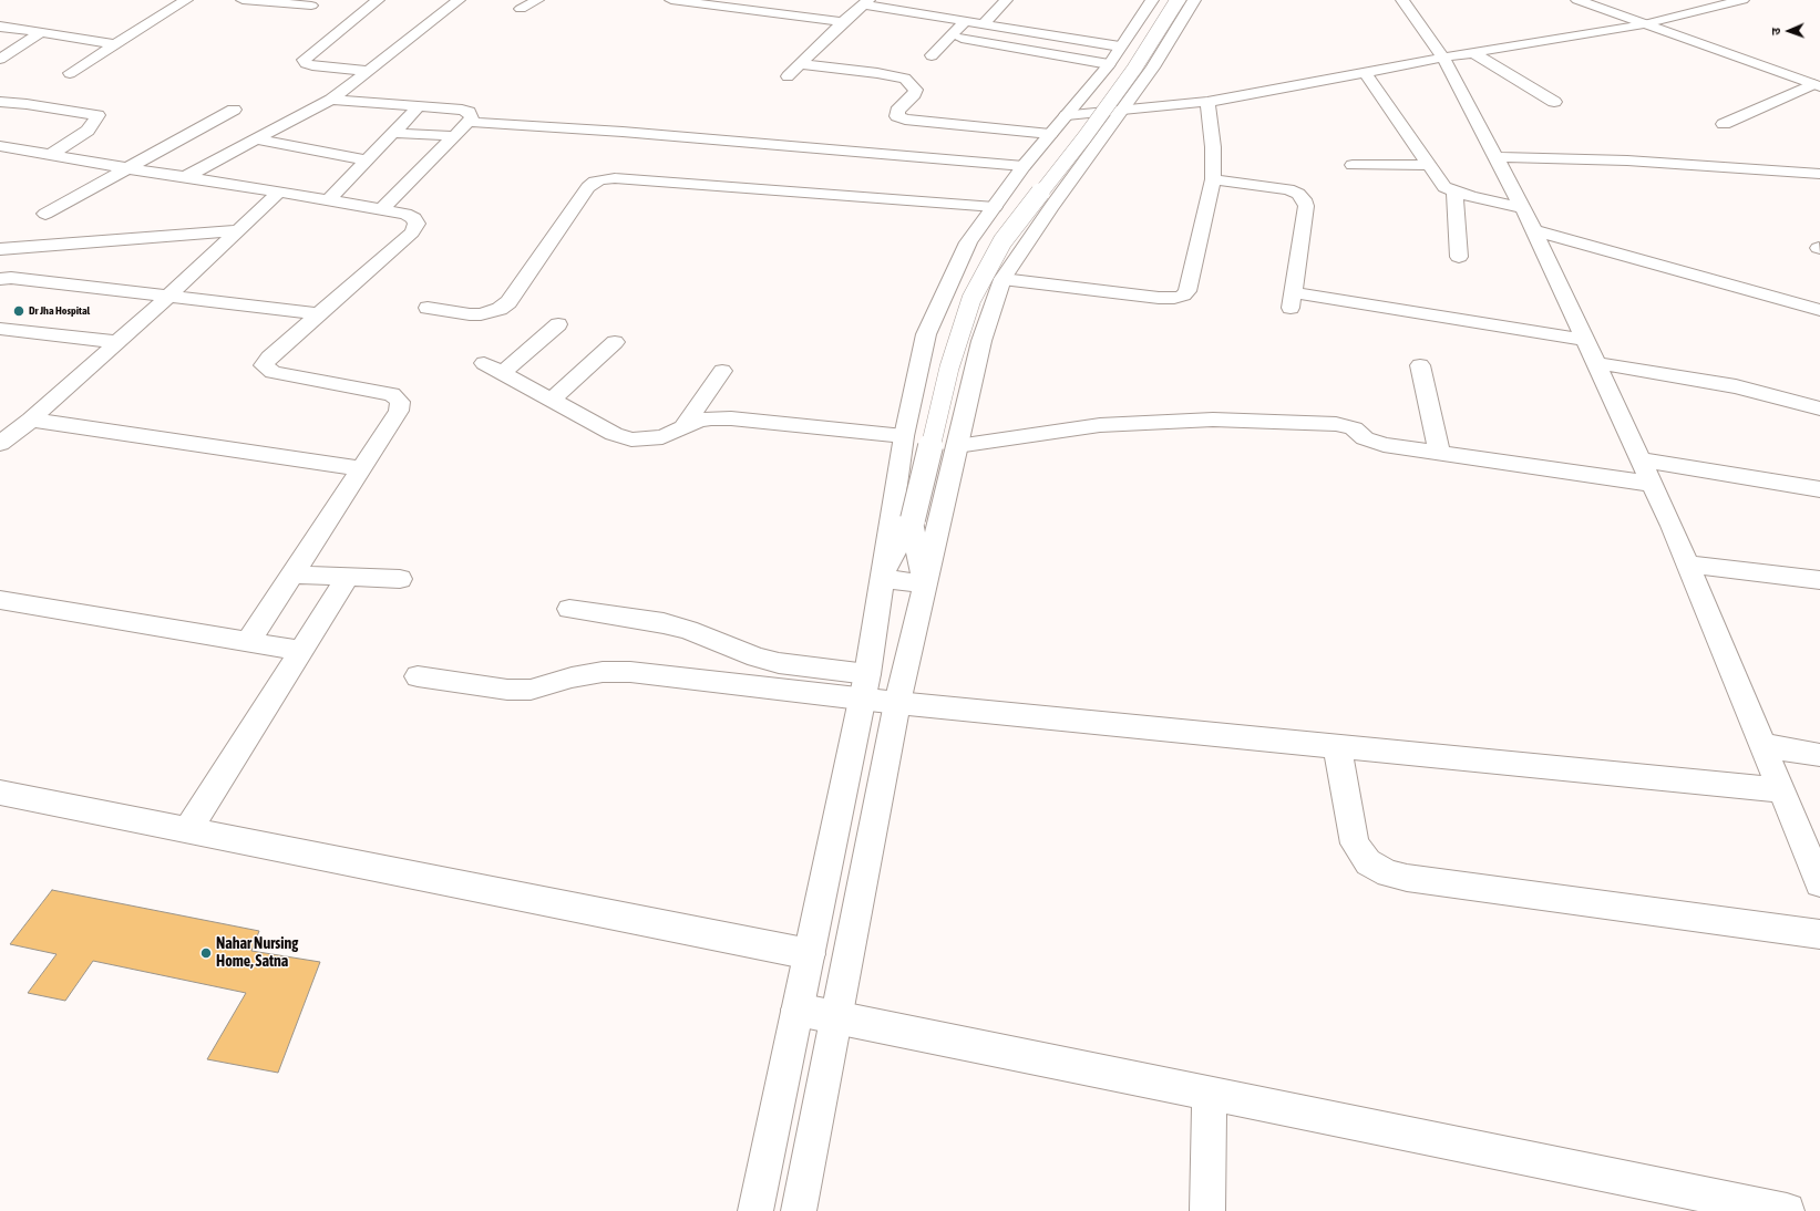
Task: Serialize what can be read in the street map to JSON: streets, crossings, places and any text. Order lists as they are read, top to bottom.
{
  "places": ["Dr Jha Hospital", "Nahar Nursing Home, Satna"],
  "north": "left"
}
